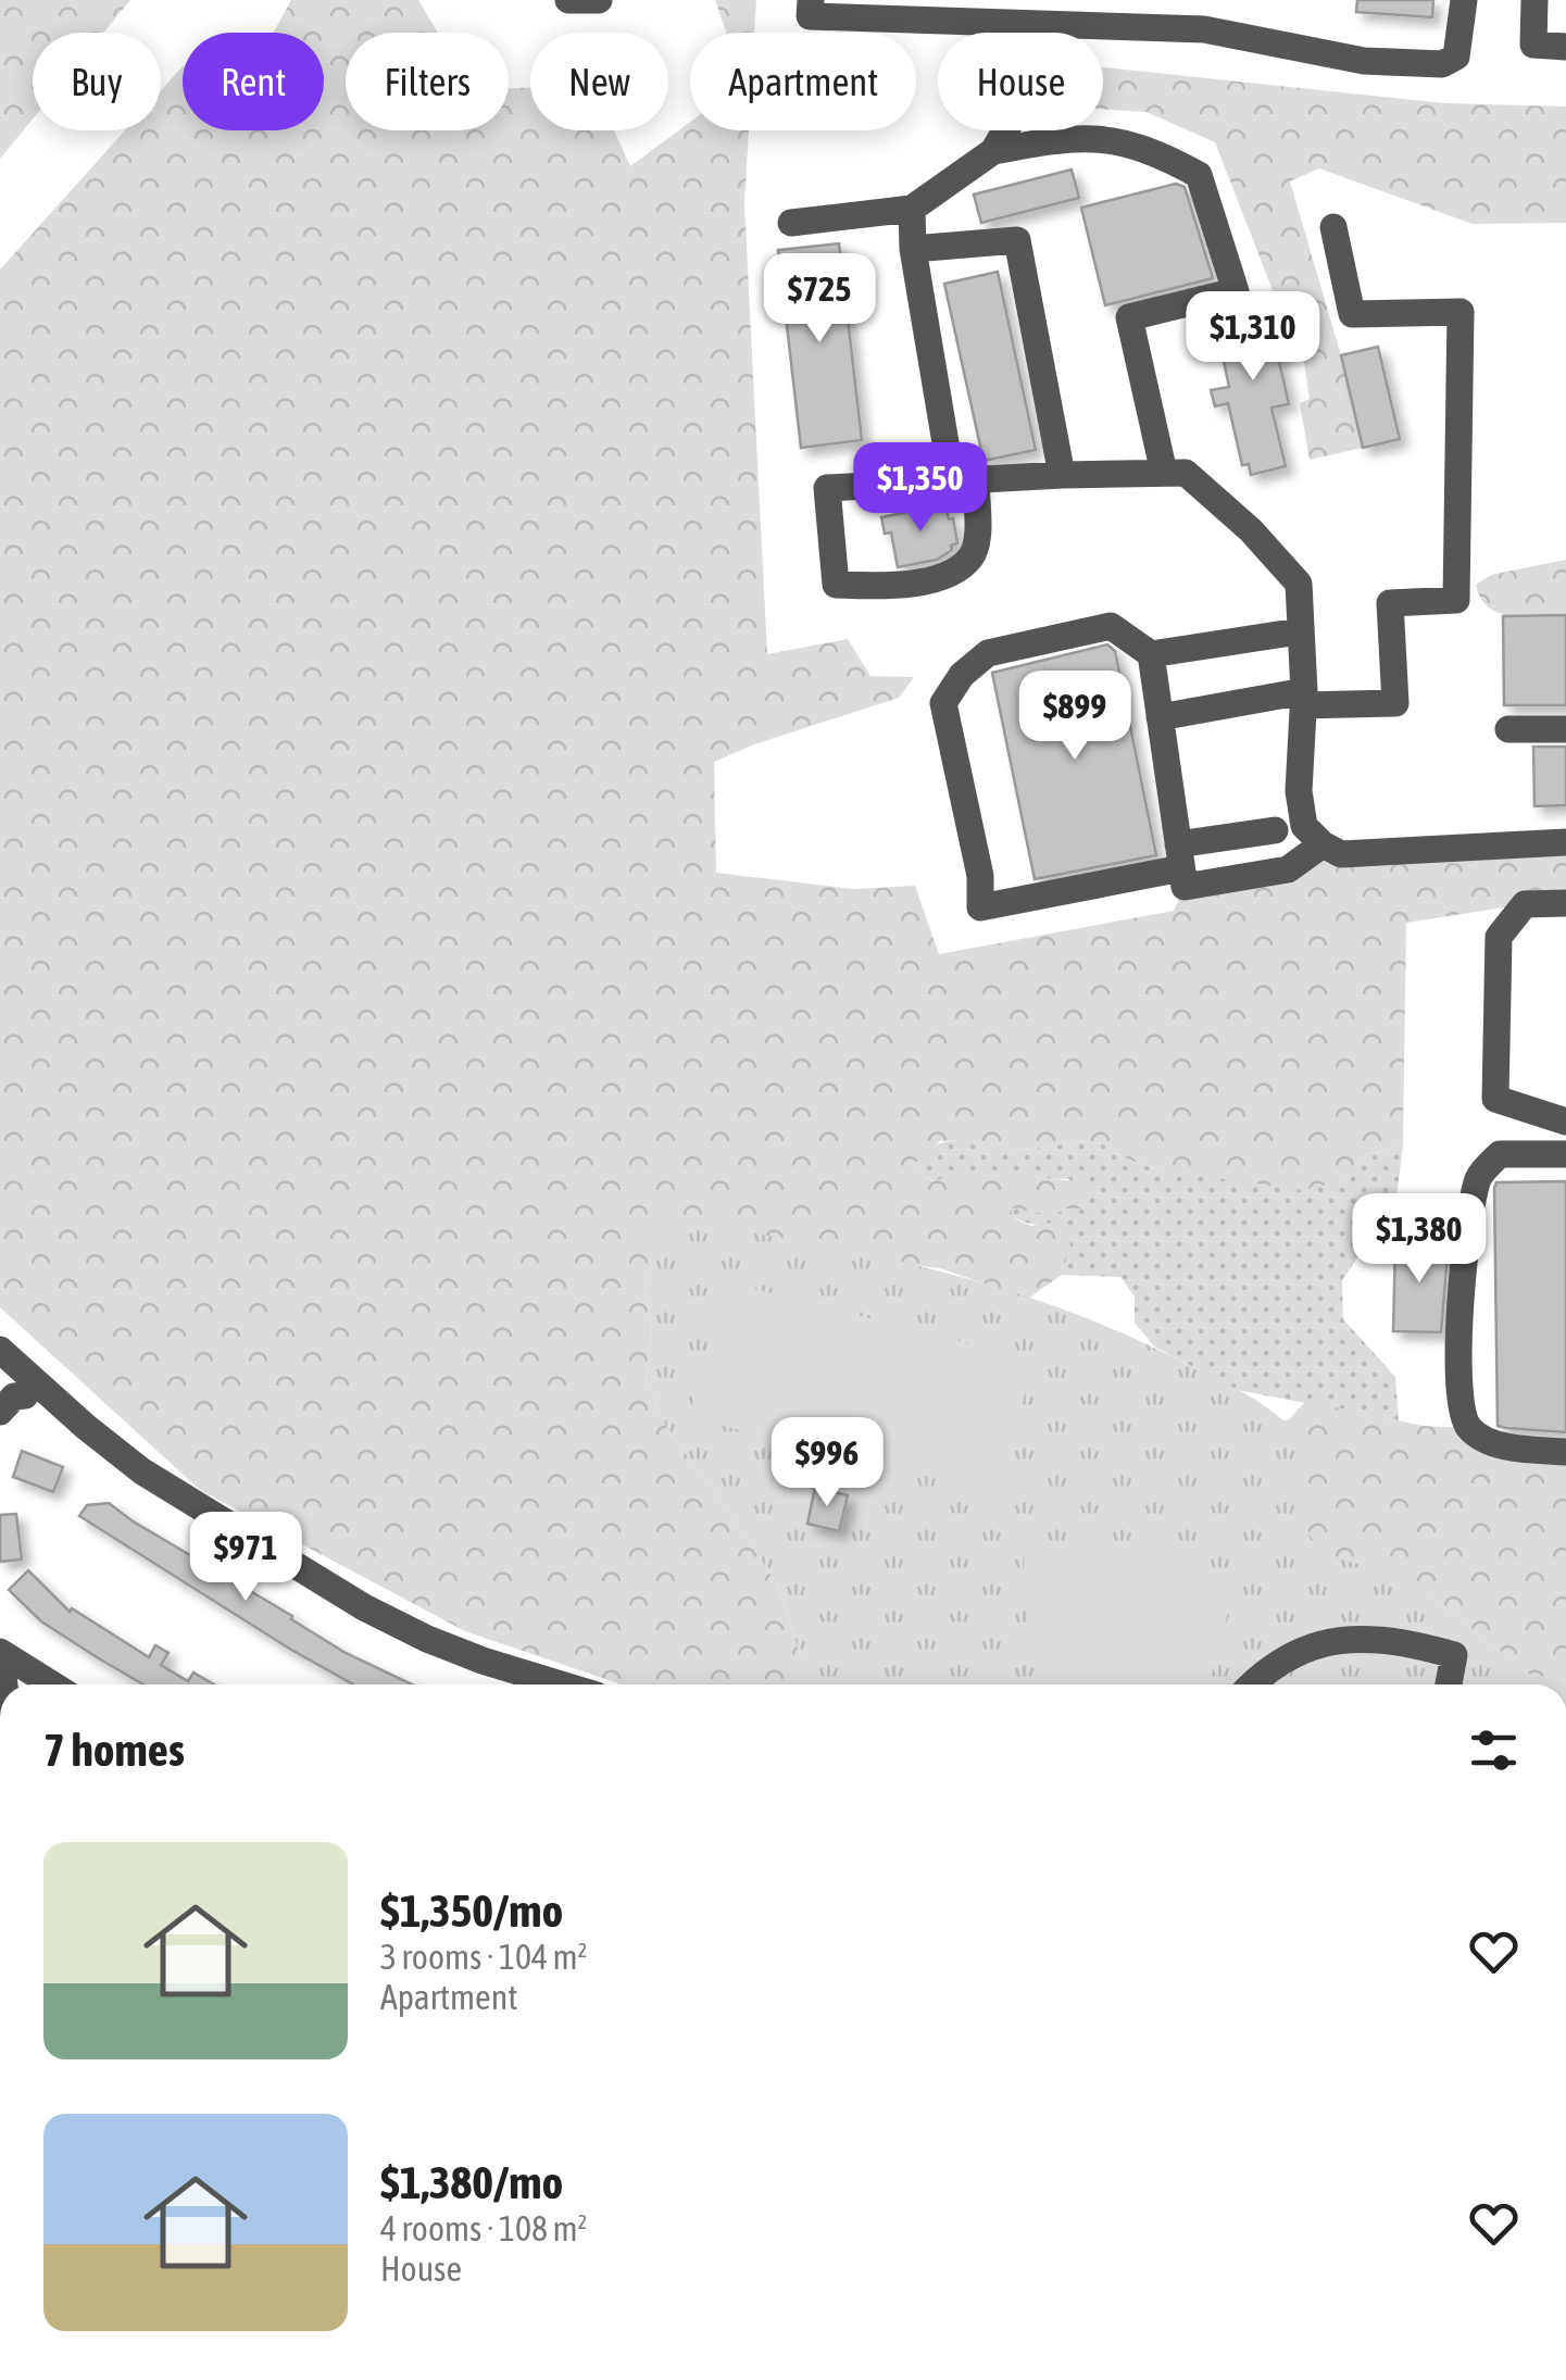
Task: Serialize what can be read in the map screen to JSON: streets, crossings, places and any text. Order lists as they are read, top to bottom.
{
  "page": {
    "chip": [
      "Buy",
      "Rent",
      "Filters",
      "New",
      "Apartment",
      "House"
    ],
    "price": [
      "$725",
      "$1,310",
      "$1,350",
      "$899",
      "$1,380",
      "$996",
      "$971"
    ],
    "heading": "7 homes",
    "list": [
      {
        "name": "$1,350/mo",
        "note": "3 rooms · 104 m² · Apartment"
      },
      {
        "name": "$1,380/mo",
        "note": "4 rooms · 108 m² · House"
      }
    ]
  }
}
